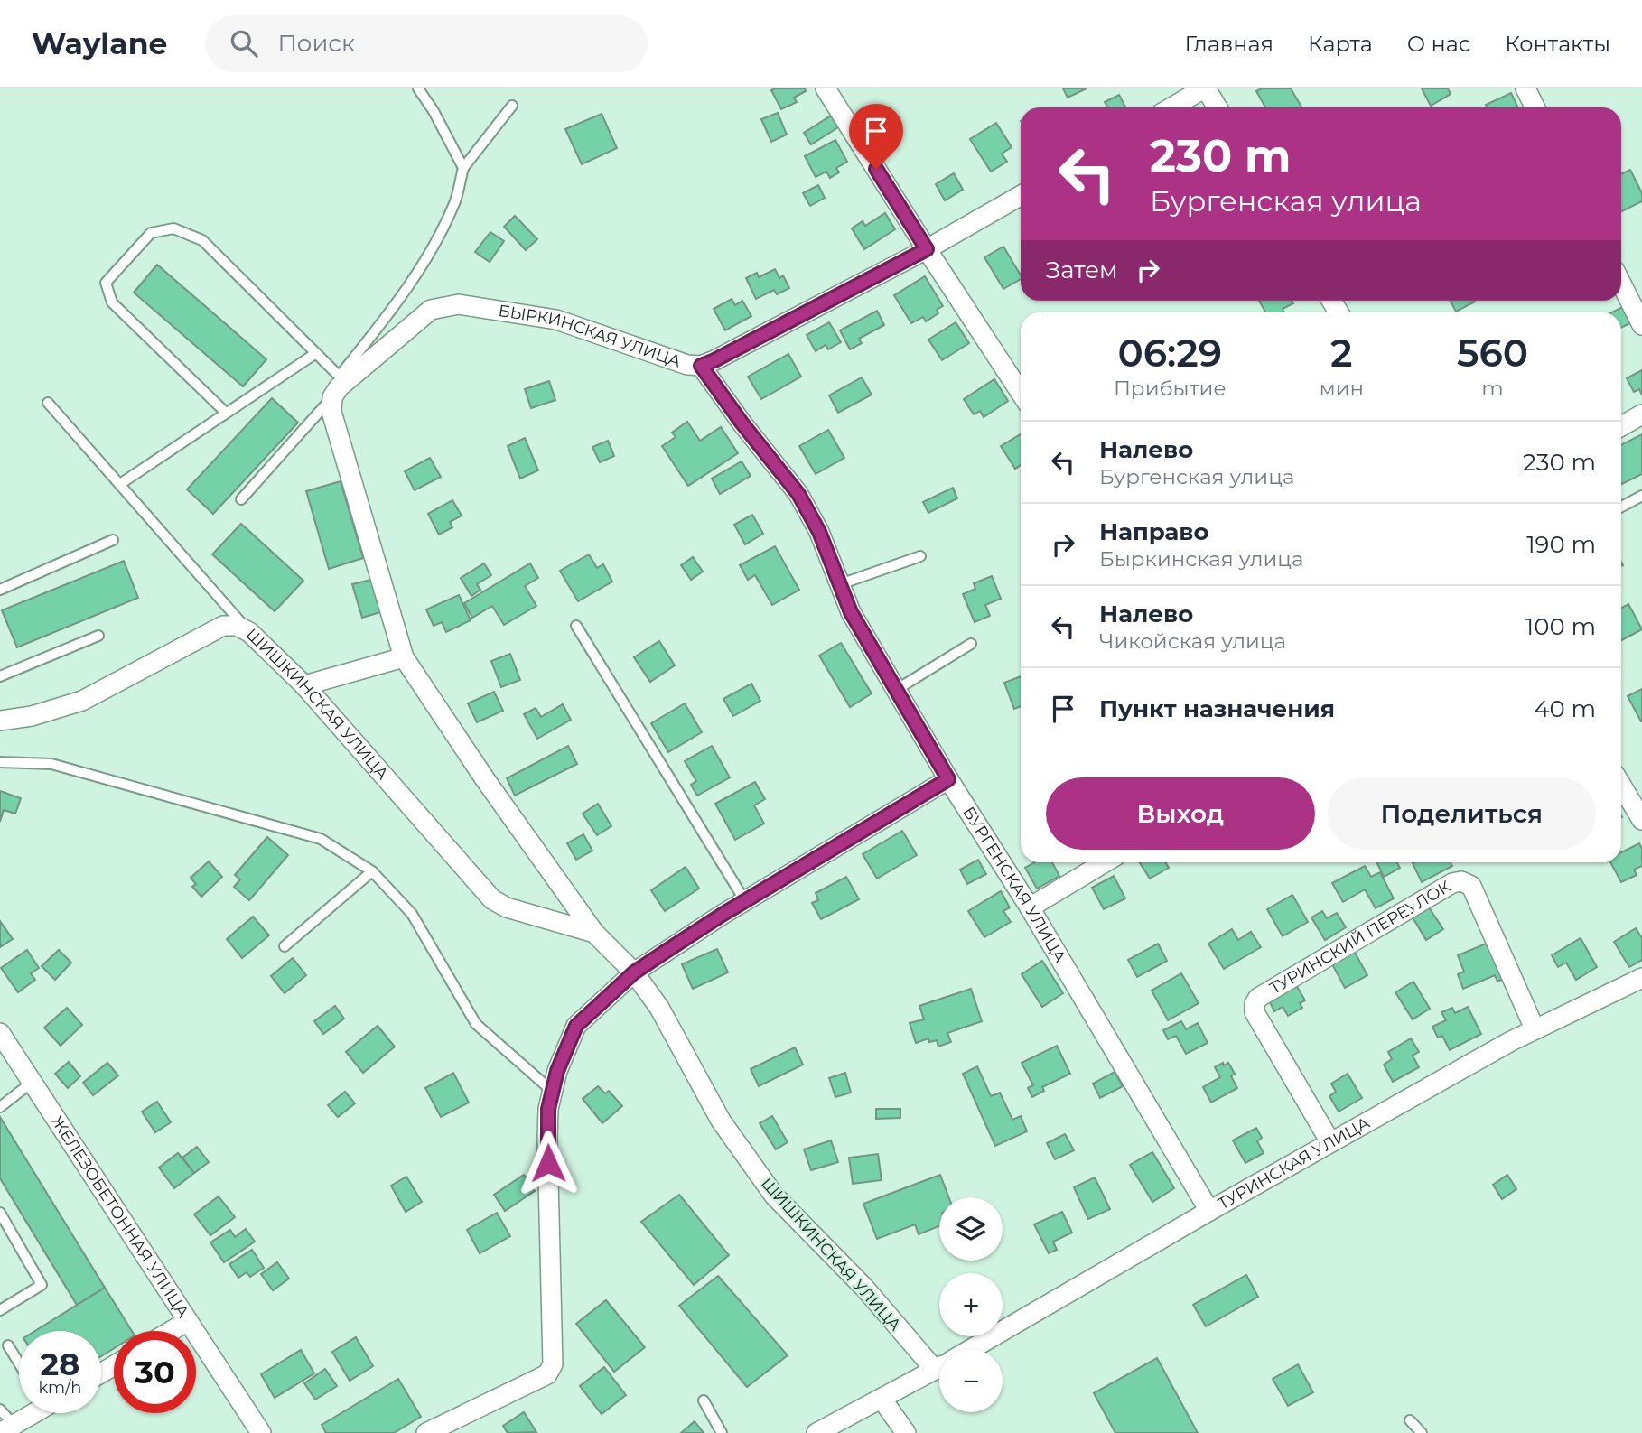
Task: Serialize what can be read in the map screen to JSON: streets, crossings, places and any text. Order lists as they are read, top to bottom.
{
  "streets": {
    "street": [
      "БЫРКИНСКАЯ УЛИЦА",
      "ШИШКИНСКАЯ УЛИЦА",
      "БУРГЕНСКАЯ УЛИЦА",
      "ТУРИНСКИЙ ПЕРЕУЛОК",
      "ТУРИНСКАЯ УЛИЦА",
      "ЖЕЛЕЗОБЕТОННАЯ УЛИЦА"
    ]
  },
  "crossings": [
    ["БЫРКИНСКАЯ УЛИЦА", "ШИШКИНСКАЯ УЛИЦА"],
    ["БЫРКИНСКАЯ УЛИЦА", "БУРГЕНСКАЯ УЛИЦА"],
    ["БУРГЕНСКАЯ УЛИЦА", "ТУРИНСКАЯ УЛИЦА"],
    ["ТУРИНСКИЙ ПЕРЕУЛОК", "ТУРИНСКАЯ УЛИЦА"]
  ],
  "page": {
    "header": "Waylane",
    "search": "Поиск",
    "nav": [
      "Главная",
      "Карта",
      "О нас",
      "Контакты"
    ],
    "turn": ["230 m", "Бургенская улица"],
    "then": "Затем",
    "eta": [
      "06:29",
      "Прибытие",
      "2",
      "мин",
      "560",
      "m"
    ],
    "list": [
      {
        "name": "Налево",
        "note": "Бургенская улица",
        "value": "230 m"
      },
      {
        "name": "Направо",
        "note": "Быркинская улица",
        "value": "190 m"
      },
      {
        "name": "Налево",
        "note": "Чикойская улица",
        "value": "100 m"
      },
      {
        "name": "Пункт назначения",
        "value": "40 m"
      }
    ],
    "buttons": ["Выход", "Поделиться"],
    "map_buttons": ["+", "−"],
    "speed": "28 km/h",
    "limit": "30"
  }
}
